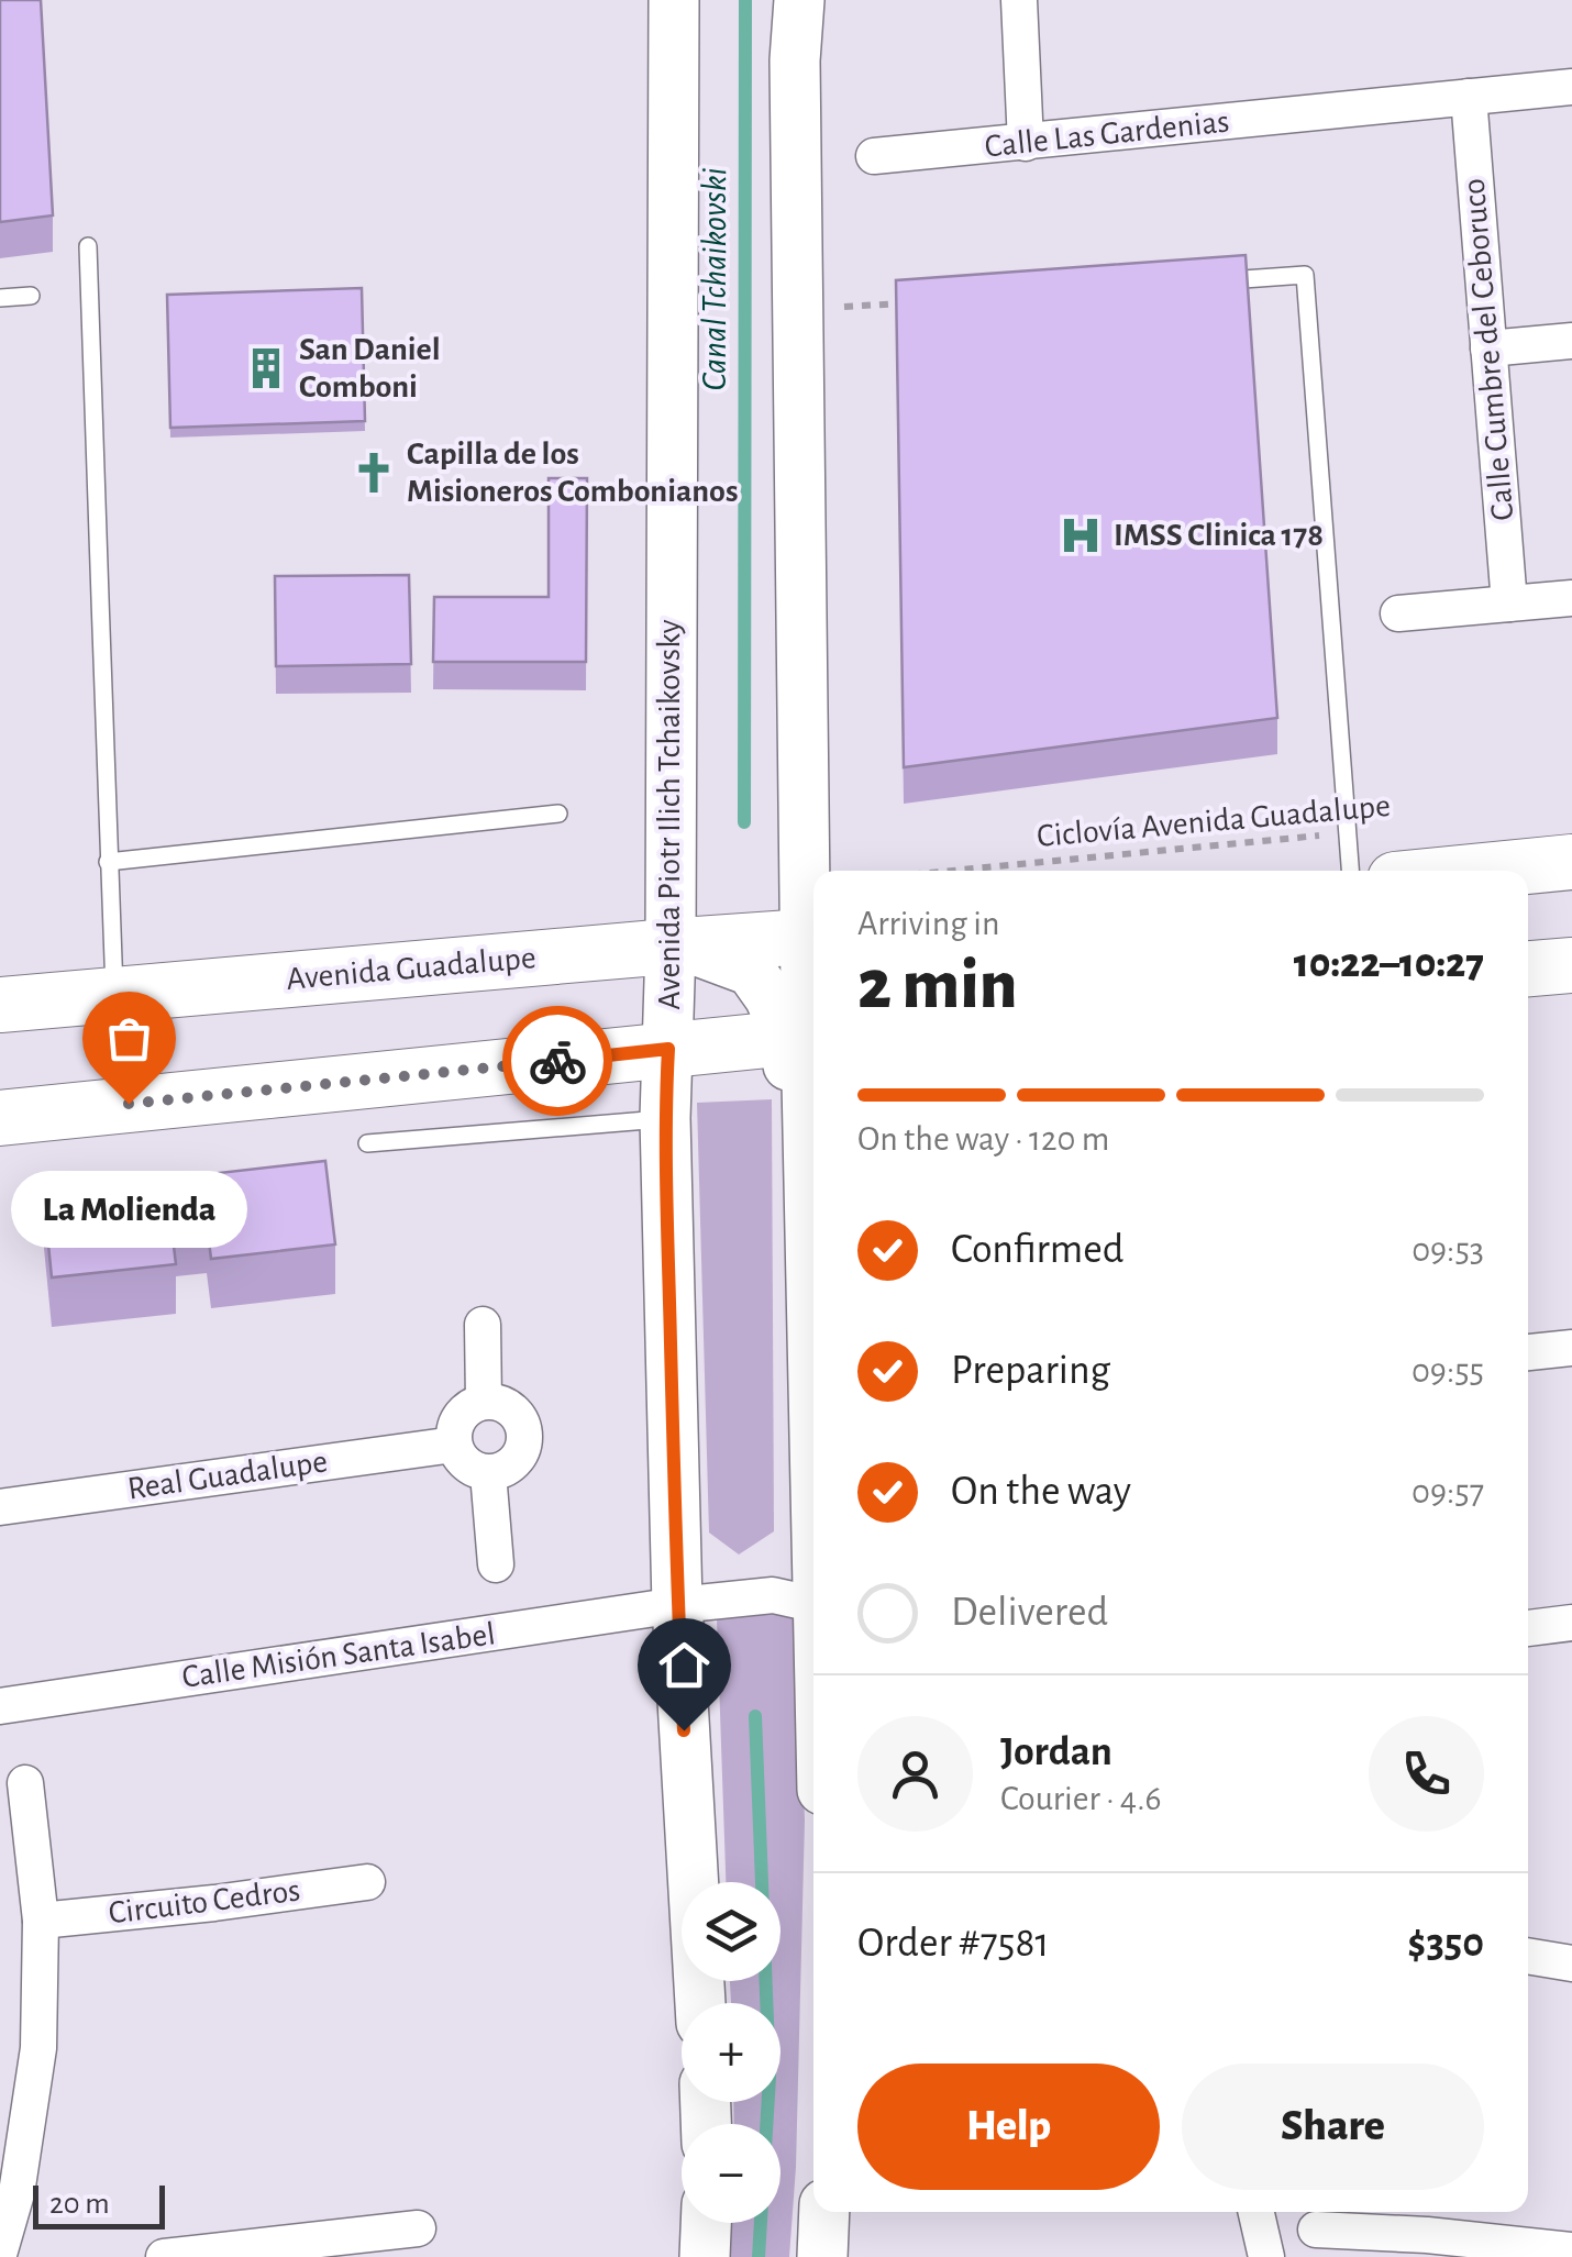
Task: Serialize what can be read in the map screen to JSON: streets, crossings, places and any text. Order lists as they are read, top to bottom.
{
  "streets": {
    "main road": ["Avenida Guadalupe"],
    "street": [
      "Calle Las Gardenias",
      "Calle Cumbre del Ceboruco",
      "Avenida Piotr Ilich Tchaikovsky",
      "Real Guadalupe",
      "Calle Misión Santa Isabel",
      "Circuito Cedros"
    ],
    "path": ["Ciclovía Avenida Guadalupe"]
  },
  "crossings": [
    ["Calle Las Gardenias", "Calle Cumbre del Ceboruco"],
    ["Avenida Piotr Ilich Tchaikovsky", "Avenida Guadalupe"],
    ["Avenida Piotr Ilich Tchaikovsky", "Calle Misión Santa Isabel"]
  ],
  "water": ["Canal Tchaikovski"],
  "places": {
    "building": ["San Daniel Comboni"],
    "church": ["Capilla de los Misioneros Combonianos"],
    "hospital": ["IMSS Clinica 178"],
    "other": ["La Molienda"]
  },
  "scale_bar": "20 m",
  "page": {
    "heading": ["2 min", "Arriving in", "10:22–10:27"],
    "panel": [
      "Jordan",
      "Courier · 4.6",
      "Order #7581",
      "$350"
    ],
    "bar": "On the way · 120 m",
    "bubble": "La Molienda",
    "list": [
      ["Confirmed", "09:53"],
      ["Preparing", "09:55"],
      ["On the way", "09:57"],
      "Delivered"
    ],
    "map_buttons": ["+", "−"],
    "buttons": ["Help", "Share"],
    "scale": "20 m"
  }
}
